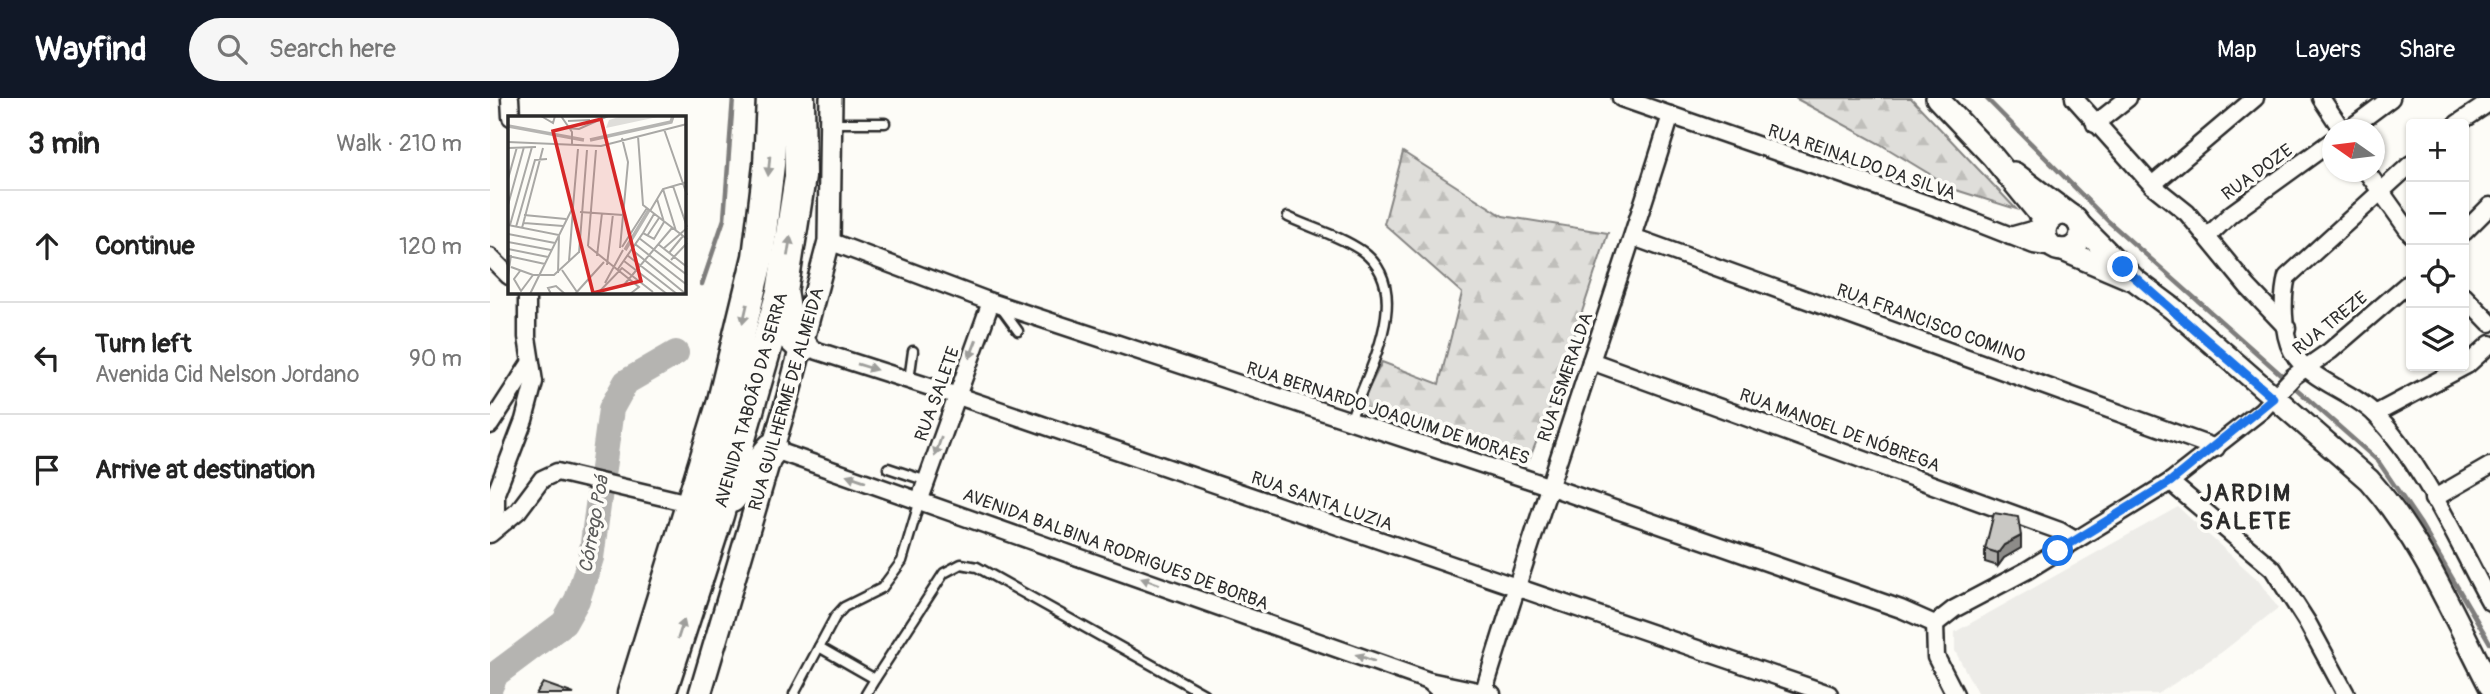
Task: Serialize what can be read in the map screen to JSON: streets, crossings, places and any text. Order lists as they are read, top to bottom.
{
  "streets": {
    "highway": ["AVENIDA TABOÃO DA SERRA"],
    "street": [
      "RUA REINALDO DA SILVA",
      "RUA DOZE",
      "RUA FRANCISCO COMINO",
      "RUA TREZE",
      "RUA ESMERALDA",
      "RUA SALETE",
      "RUA GUILHERME DE ALMEIDA",
      "RUA BERNARDO JOAQUIM DE MORAES",
      "RUA MANOEL DE NÓBREGA",
      "RUA SANTA LUZIA",
      "AVENIDA BALBINA RODRIGUES DE BORBA"
    ]
  },
  "crossings": [
    ["RUA REINALDO DA SILVA", "RUA ESMERALDA"],
    ["RUA FRANCISCO COMINO", "RUA TREZE"],
    ["RUA FRANCISCO COMINO", "RUA ESMERALDA"],
    ["RUA TREZE", "RUA BERNARDO JOAQUIM DE MORAES"],
    ["RUA TREZE", "RUA MANOEL DE NÓBREGA"],
    ["RUA ESMERALDA", "RUA BERNARDO JOAQUIM DE MORAES"],
    ["RUA ESMERALDA", "RUA MANOEL DE NÓBREGA"],
    ["RUA ESMERALDA", "RUA SANTA LUZIA"],
    ["RUA SALETE", "RUA BERNARDO JOAQUIM DE MORAES"],
    ["RUA SALETE", "RUA SANTA LUZIA"],
    ["RUA SALETE", "AVENIDA BALBINA RODRIGUES DE BORBA"],
    ["RUA GUILHERME DE ALMEIDA", "RUA BERNARDO JOAQUIM DE MORAES"],
    ["RUA GUILHERME DE ALMEIDA", "RUA SANTA LUZIA"],
    ["RUA GUILHERME DE ALMEIDA", "AVENIDA BALBINA RODRIGUES DE BORBA"]
  ],
  "one_way": ["RUA SALETE", "AVENIDA BALBINA RODRIGUES DE BORBA"],
  "districts": ["JARDIM SALETE"],
  "water": ["Córrego Poá"],
  "north": "left",
  "page": {
    "header": "Wayfind",
    "search": "Search here",
    "nav": ["Map", "Layers", "Share"],
    "heading": ["3 min", "Walk · 210 m"],
    "map_buttons": ["+", "−"],
    "list": [
      ["Continue", "120 m"],
      ["Turn left", "Avenida Cid Nelson Jordano", "90 m"],
      "Arrive at destination"
    ]
  }
}
